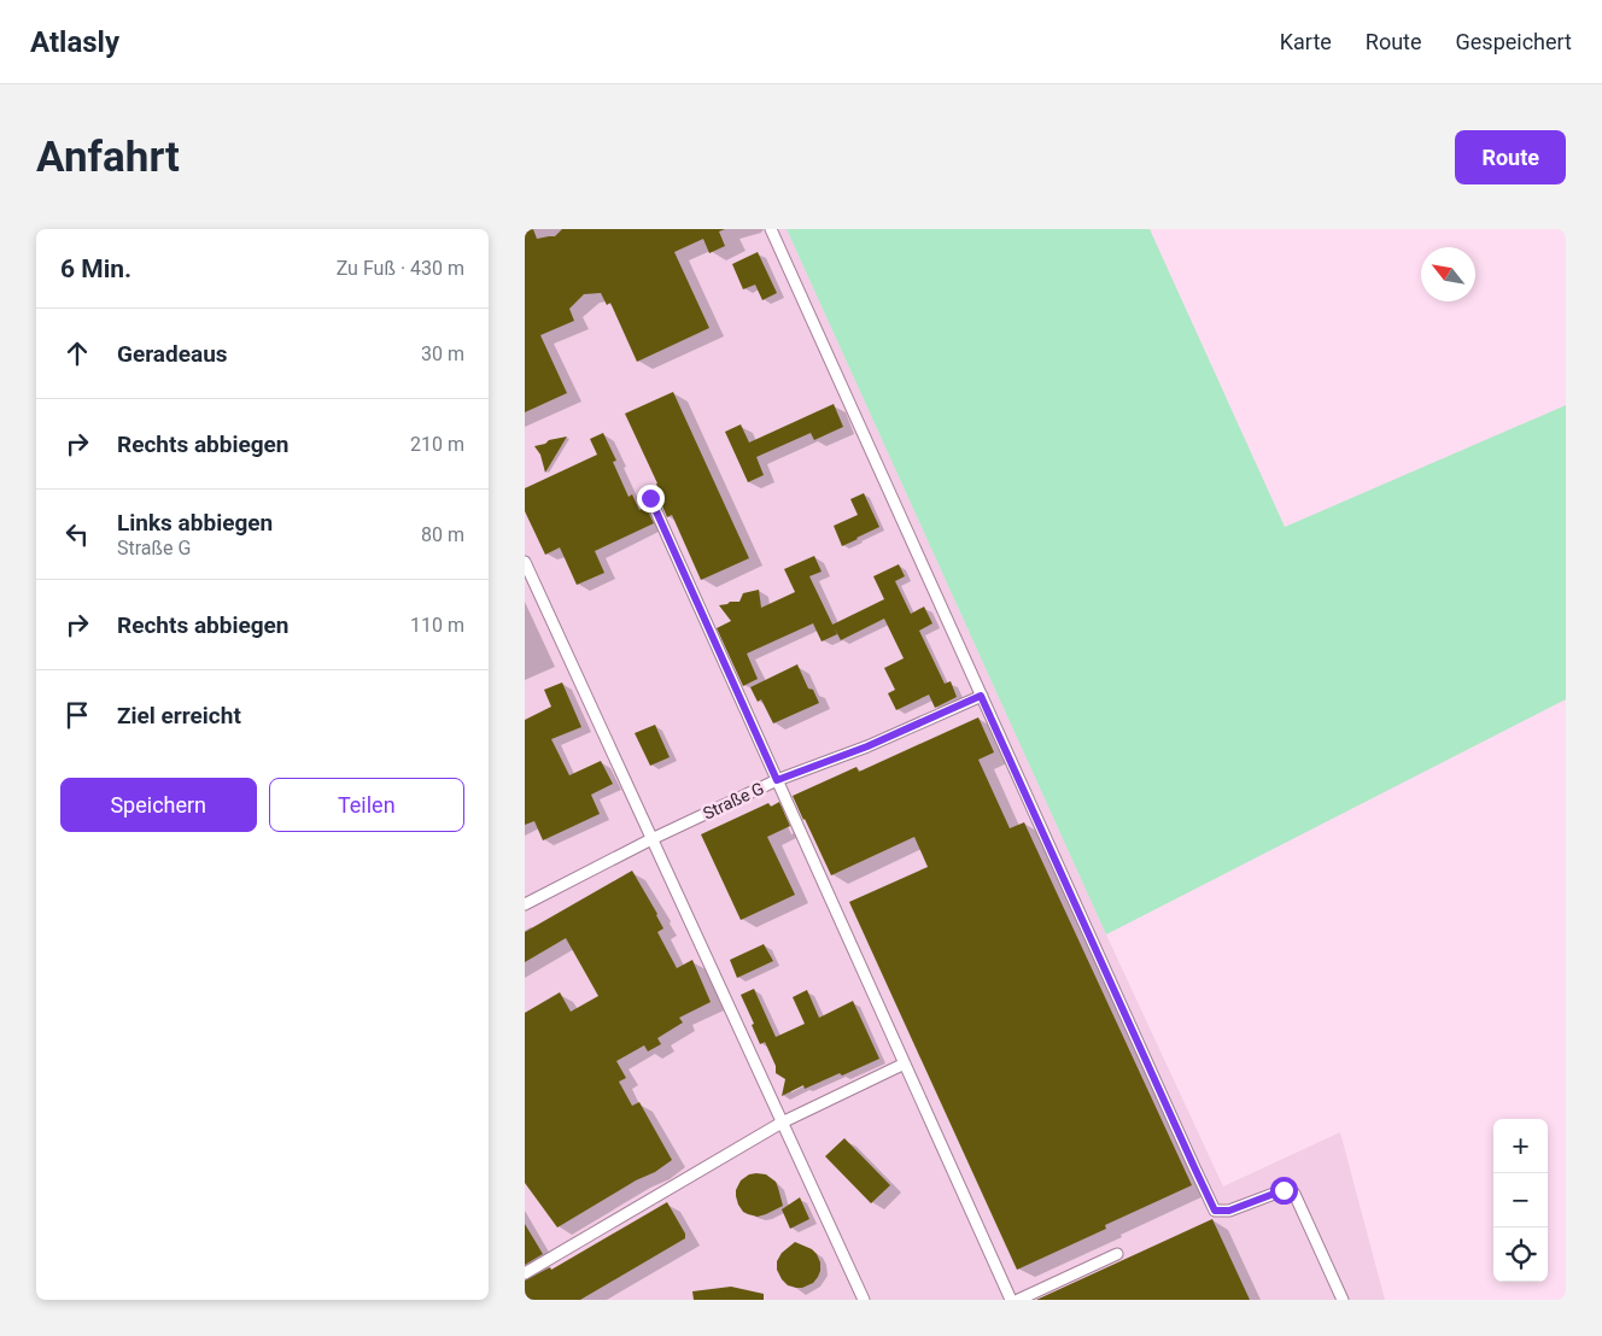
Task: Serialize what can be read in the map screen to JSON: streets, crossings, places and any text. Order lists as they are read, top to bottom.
{
  "streets": {
    "lane": ["Straße G"]
  },
  "north": "top left",
  "page": {
    "header": "Atlasly",
    "nav": ["Karte", "Route", "Gespeichert"],
    "buttons": [
      "Route",
      ["Speichern", "Teilen"]
    ],
    "title": "Anfahrt",
    "heading": ["6 Min.", "Zu Fuß · 430 m"],
    "list": [
      ["Geradeaus", "30 m"],
      ["Rechts abbiegen", "210 m"],
      ["Links abbiegen", "Straße G", "80 m"],
      ["Rechts abbiegen", "110 m"],
      "Ziel erreicht"
    ],
    "map_buttons": ["+", "−"]
  }
}
